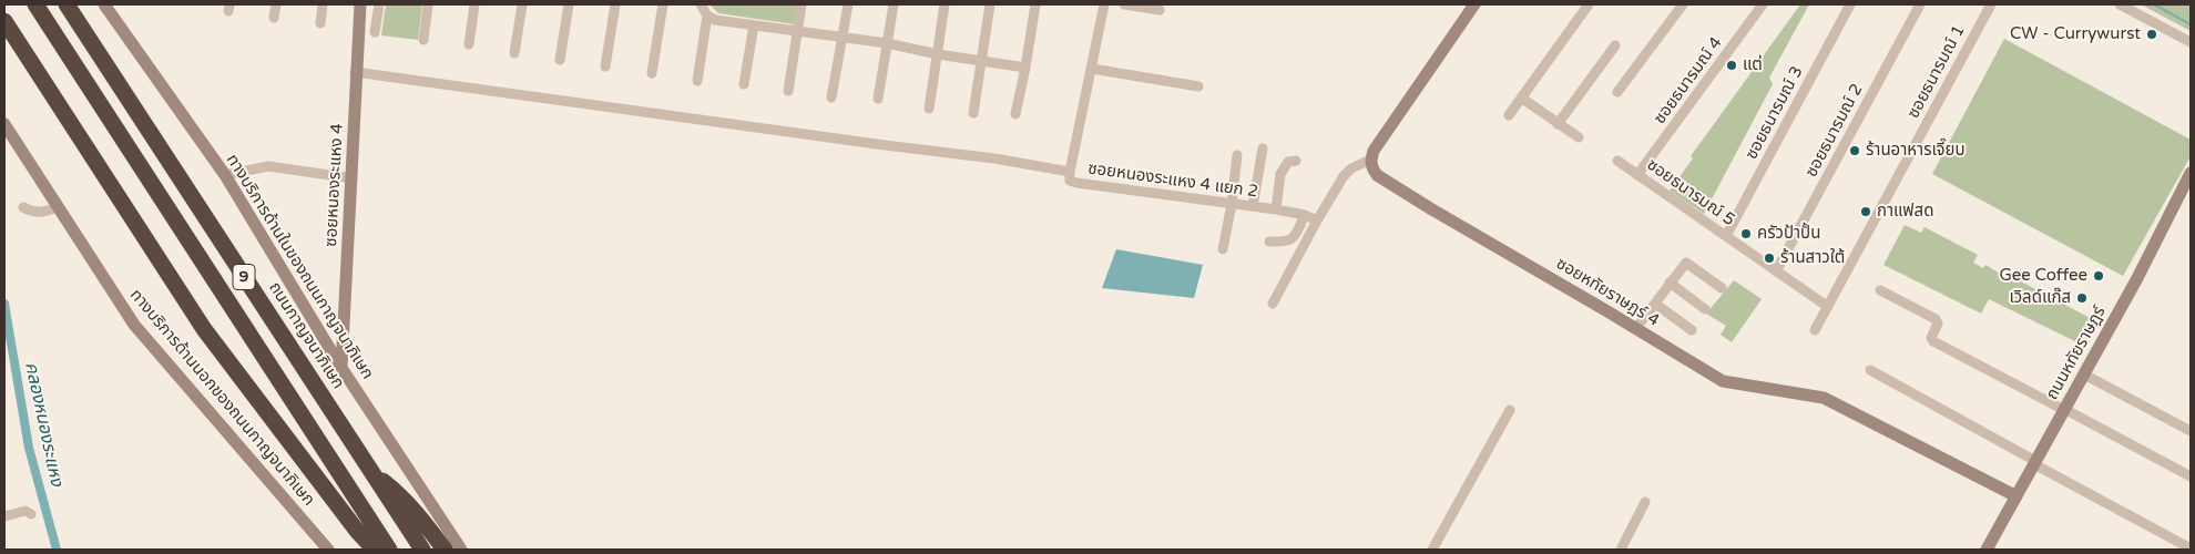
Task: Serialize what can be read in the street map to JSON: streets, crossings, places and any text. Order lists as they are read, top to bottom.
{
  "streets": {
    "highway": ["9", "ถนนกาญจนาภิเษก"],
    "main road": [
      "ซอยหนองระแหง 4",
      "ทางบริการด้านในของถนนกาญจนาภิเษก",
      "ซอยหทัยราษฎร์ 4",
      "ถนนหทัยราษฎร์",
      "ทางบริการด้านนอกของถนนกาญจนาภิเษก"
    ],
    "street": [
      "ซอยธนารมณ์ 1",
      "ซอยธนารมณ์ 4",
      "ซอยธนารมณ์ 3",
      "ซอยธนารมณ์ 2",
      "ซอยหนองระแหง 4 แยก 2",
      "ซอยธนารมณ์ 5"
    ]
  },
  "crossings": [
    ["ซอยธนารมณ์ 1", "ซอยธนารมณ์ 5"],
    ["ซอยธนารมณ์ 4", "ซอยธนารมณ์ 5"],
    ["ซอยธนารมณ์ 3", "ซอยธนารมณ์ 5"],
    ["ซอยธนารมณ์ 2", "ซอยธนารมณ์ 5"],
    ["ซอยหนองระแหง 4", "ทางบริการด้านในของถนนกาญจนาภิเษก"],
    ["ซอยหทัยราษฎร์ 4", "ถนนหทัยราษฎร์"]
  ],
  "water": ["คลองหนองระแหง"],
  "places": [
    "CW - Currywurst",
    "แต่",
    "ร้านอาหารเจี๊ยบ",
    "กาแฟสด",
    "ครัวป้าปั้น",
    "ร้านสาวใต้",
    "Gee Coffee",
    "เวิลด์แก๊ส"
  ]
}
